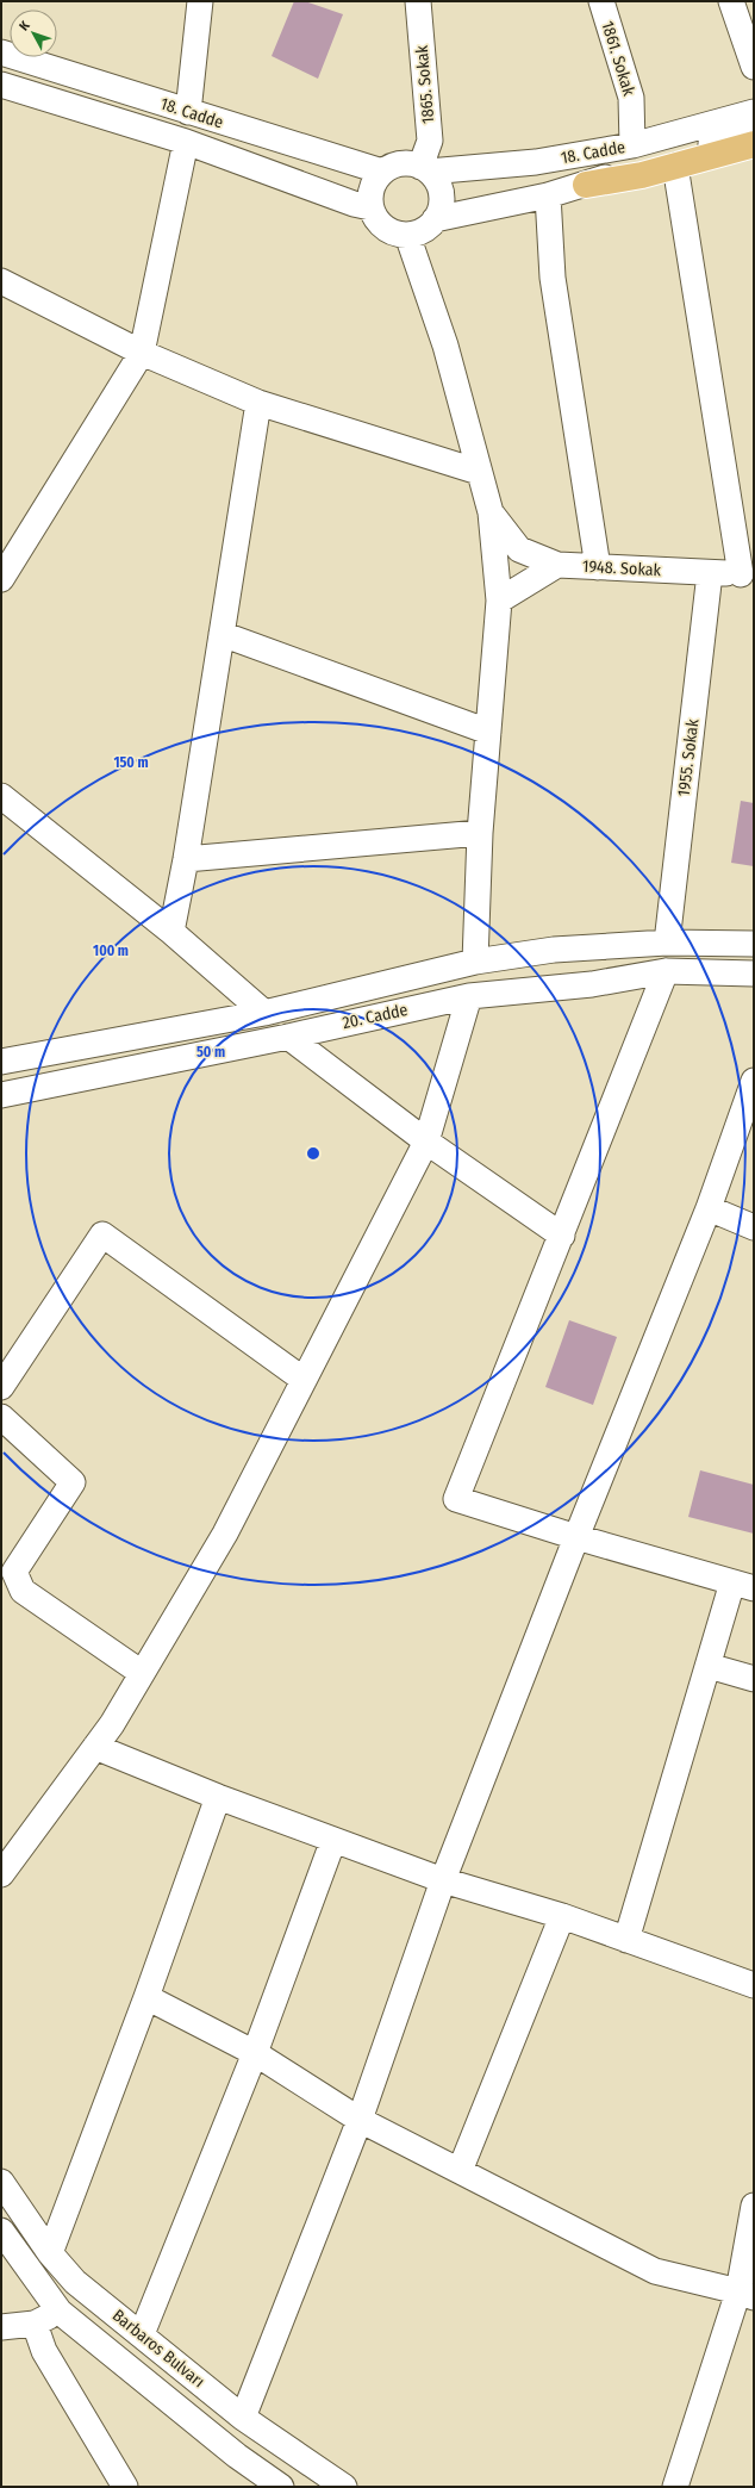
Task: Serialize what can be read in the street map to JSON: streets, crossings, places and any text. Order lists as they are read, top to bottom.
{
  "streets": {
    "street": [
      "1861. Sokak",
      "1865. Sokak",
      "18. Cadde",
      "1948. Sokak",
      "1955. Sokak",
      "20. Cadde",
      "Barbaros Bulvarı"
    ]
  },
  "crossings": [
    ["1861. Sokak", "18. Cadde"],
    ["1865. Sokak", "18. Cadde"],
    ["1948. Sokak", "1955. Sokak"],
    ["1955. Sokak", "20. Cadde"]
  ],
  "north": "top left",
  "rings": ["150 m", "100 m", "50 m"]
}
